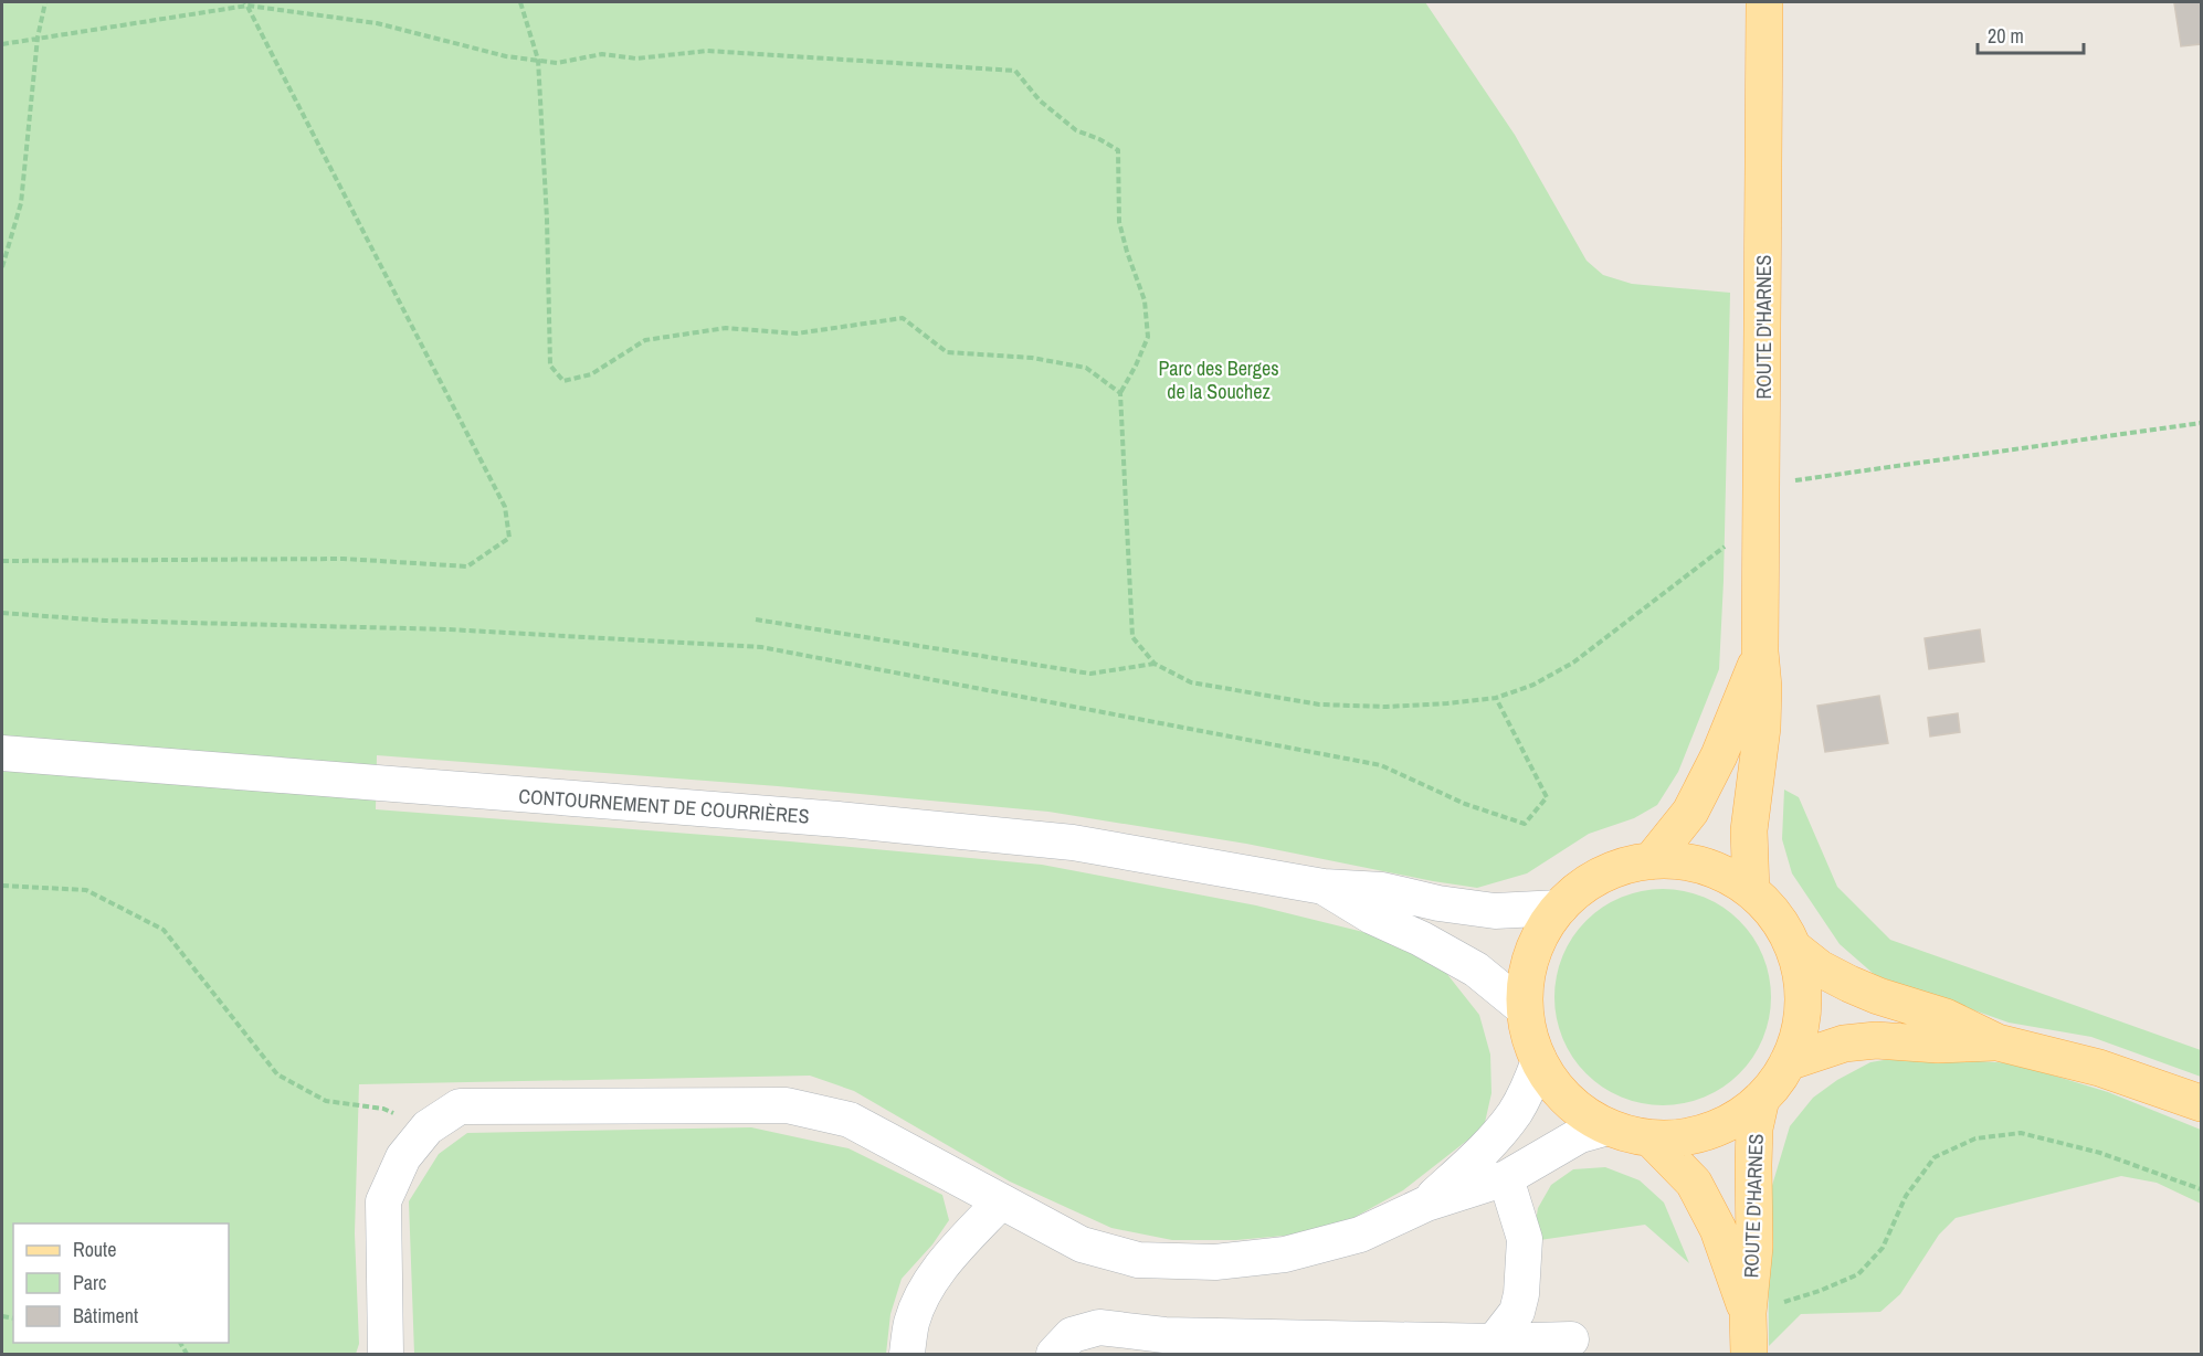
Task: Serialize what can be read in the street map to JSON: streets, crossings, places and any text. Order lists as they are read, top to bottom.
{
  "streets": {
    "main road": ["ROUTE D'HARNES"],
    "street": ["CONTOURNEMENT DE COURRIÈRES"]
  },
  "parks": ["Parc des Berges de la Souchez"],
  "legend": ["Route", "Parc", "Bâtiment"],
  "scale_bar": "20 m"
}
